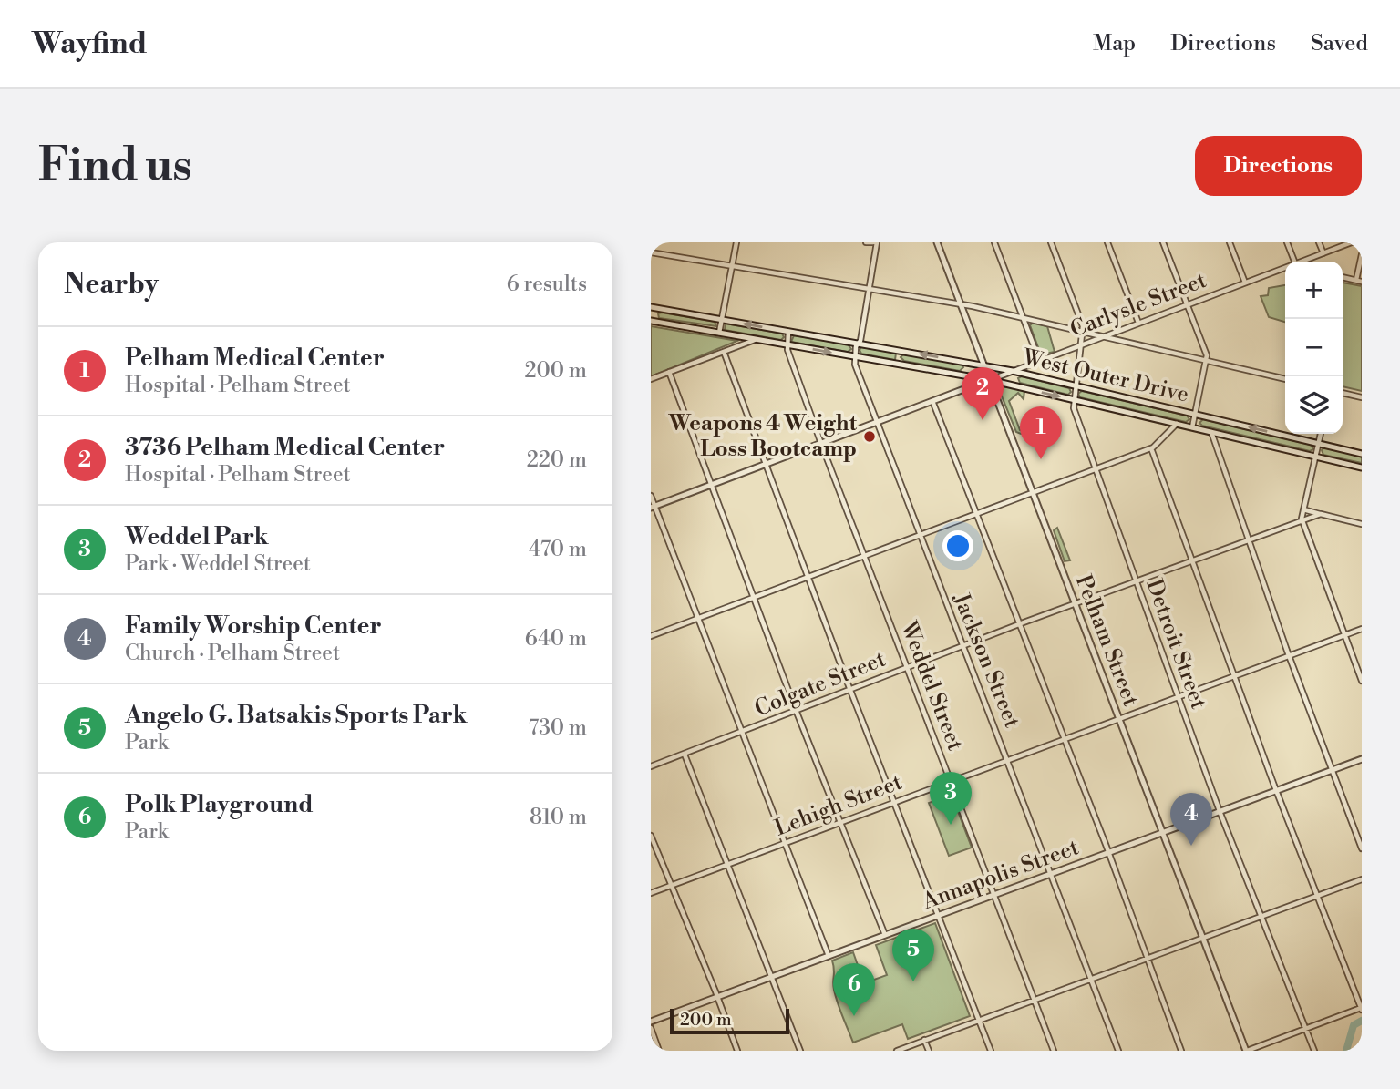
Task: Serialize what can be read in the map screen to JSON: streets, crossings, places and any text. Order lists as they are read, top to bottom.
{
  "streets": {
    "street": [
      "Carlysle Street",
      "West Outer Drive",
      "Pelham Street",
      "Detroit Street",
      "Jackson Street",
      "Colgate Street",
      "Weddel Street",
      "Lehigh Street",
      "Annapolis Street"
    ]
  },
  "crossings": [
    ["Carlysle Street", "West Outer Drive"],
    ["Carlysle Street", "Pelham Street"],
    ["Carlysle Street", "Detroit Street"],
    ["Carlysle Street", "Jackson Street"],
    ["Carlysle Street", "Weddel Street"],
    ["West Outer Drive", "Pelham Street"],
    ["West Outer Drive", "Detroit Street"],
    ["West Outer Drive", "Jackson Street"],
    ["West Outer Drive", "Weddel Street"],
    ["Pelham Street", "Colgate Street"],
    ["Pelham Street", "Lehigh Street"],
    ["Pelham Street", "Annapolis Street"],
    ["Detroit Street", "Colgate Street"],
    ["Detroit Street", "Lehigh Street"],
    ["Detroit Street", "Annapolis Street"],
    ["Jackson Street", "Colgate Street"],
    ["Jackson Street", "Lehigh Street"],
    ["Jackson Street", "Annapolis Street"],
    ["Colgate Street", "Weddel Street"],
    ["Weddel Street", "Lehigh Street"],
    ["Weddel Street", "Annapolis Street"]
  ],
  "places": ["Weapons 4 Weight Loss Bootcamp"],
  "scale_bar": "200 m",
  "page": {
    "header": "Wayfind",
    "nav": ["Map", "Directions", "Saved"],
    "buttons": "Directions",
    "title": "Find us",
    "heading": ["Nearby", "6 results"],
    "map_buttons": ["+", "−"],
    "list": [
      {
        "mark": "1",
        "name": "Pelham Medical Center",
        "note": "Hospital · Pelham Street",
        "value": "200 m"
      },
      {
        "mark": "2",
        "name": "3736 Pelham Medical Center",
        "note": "Hospital · Pelham Street",
        "value": "220 m"
      },
      {
        "mark": "3",
        "name": "Weddel Park",
        "note": "Park · Weddel Street",
        "value": "470 m"
      },
      {
        "mark": "4",
        "name": "Family Worship Center",
        "note": "Church · Pelham Street",
        "value": "640 m"
      },
      {
        "mark": "5",
        "name": "Angelo G. Batsakis Sports Park",
        "note": "Park",
        "value": "730 m"
      },
      {
        "mark": "6",
        "name": "Polk Playground",
        "note": "Park",
        "value": "810 m"
      }
    ],
    "pins": [
      "2",
      "1",
      "3",
      "4",
      "5",
      "6"
    ],
    "scale": "200 m"
  }
}
